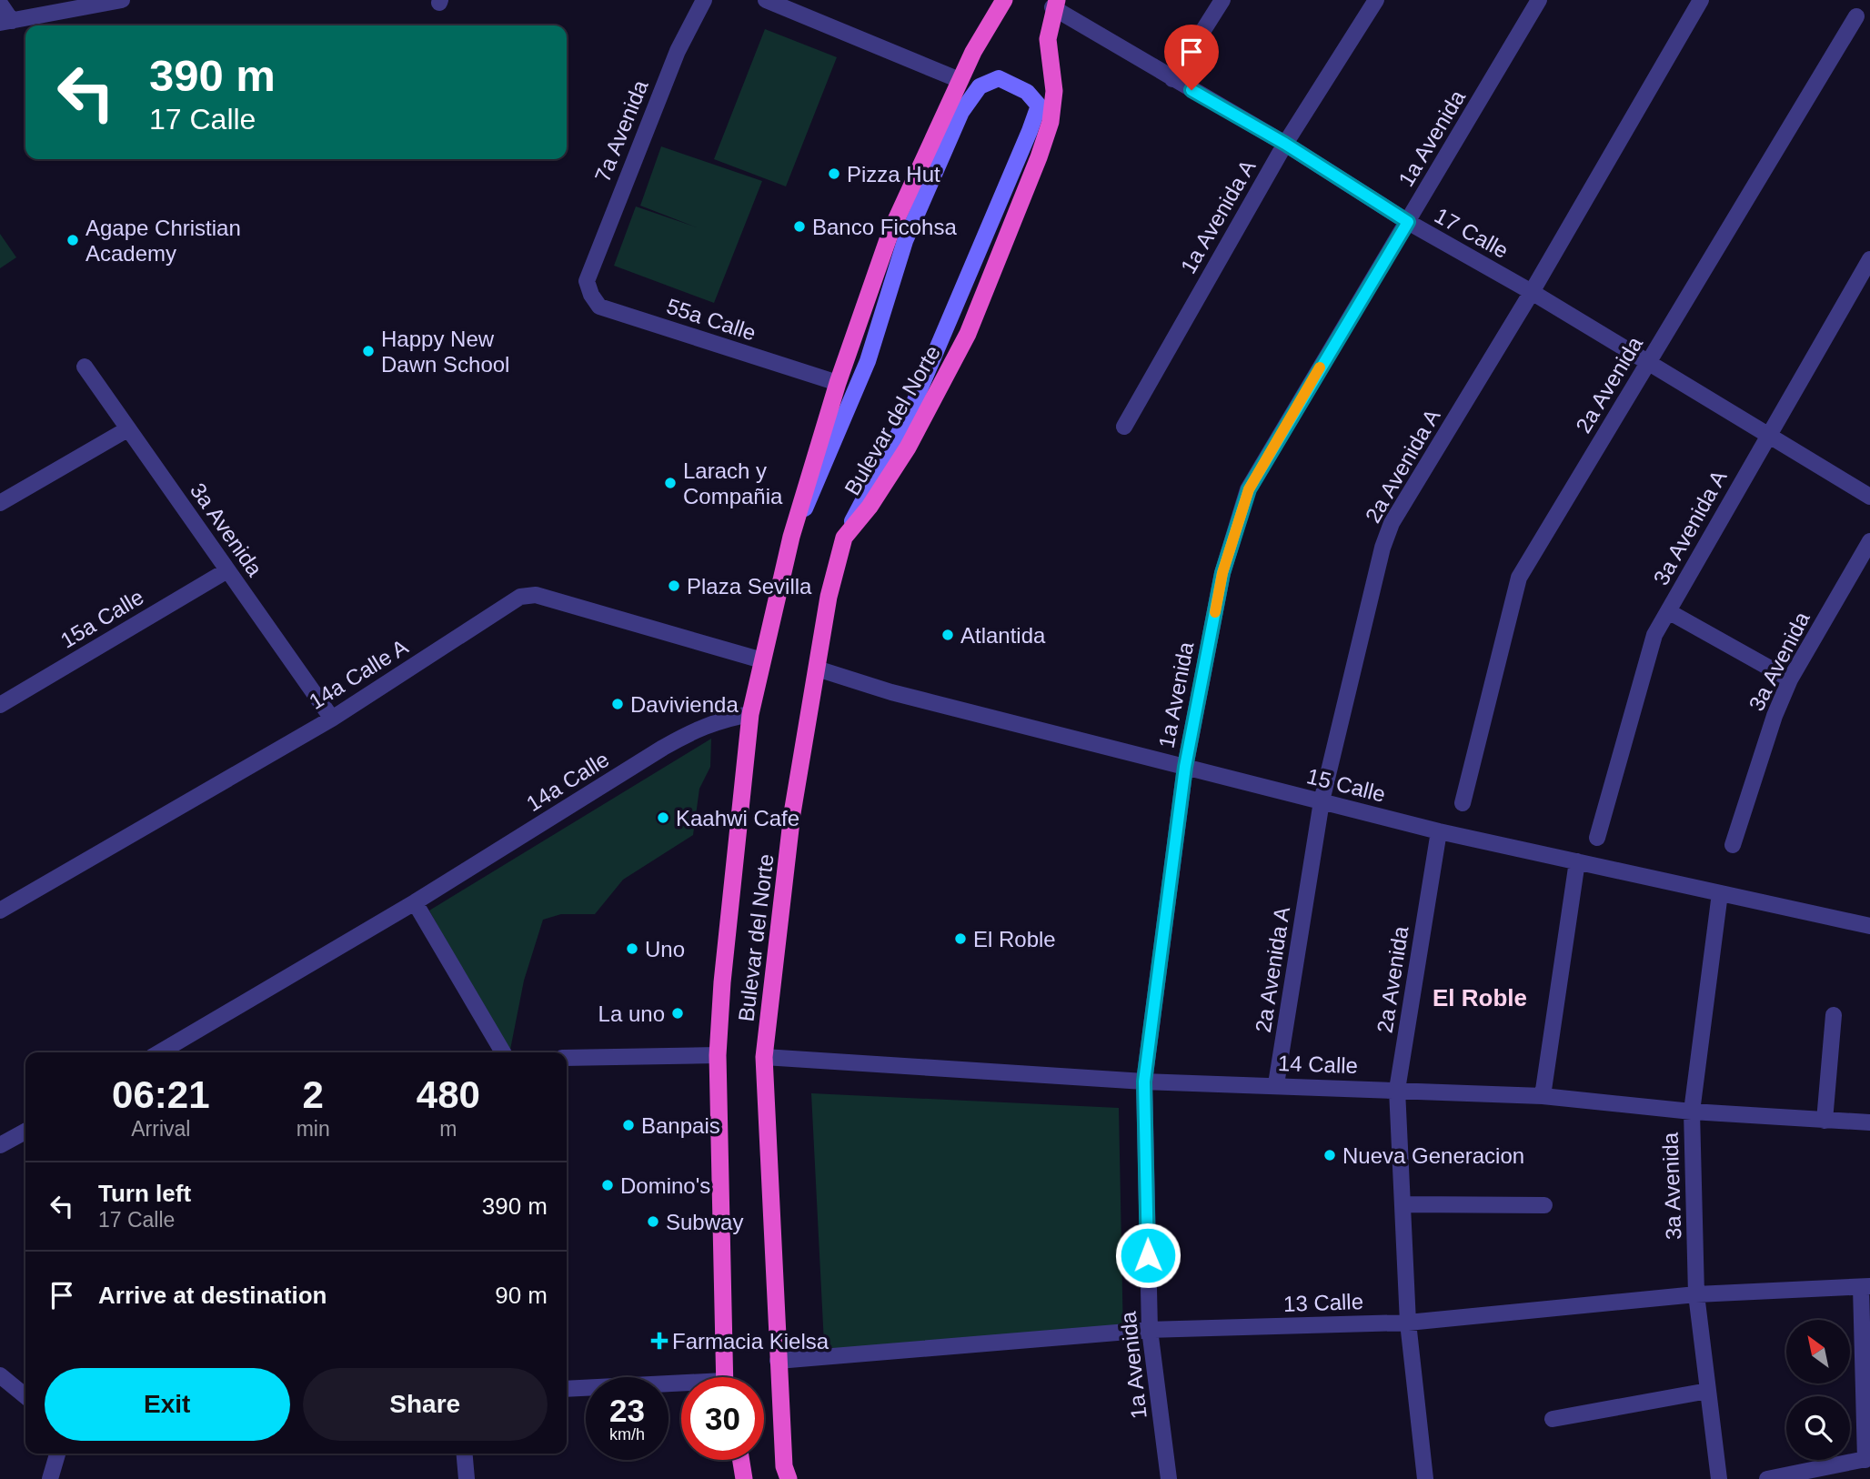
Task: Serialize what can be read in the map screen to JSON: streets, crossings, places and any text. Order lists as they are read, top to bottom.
{
  "streets": {
    "highway": ["Bulevar del Norte"],
    "street": [
      "7a Avenida",
      "1a Avenida",
      "1a Avenida A",
      "17 Calle",
      "55a Calle",
      "2a Avenida",
      "2a Avenida A",
      "3a Avenida A",
      "3a Avenida",
      "15a Calle",
      "14a Calle A",
      "14a Calle",
      "15 Calle",
      "14 Calle",
      "13 Calle"
    ]
  },
  "crossings": [
    ["7a Avenida", "55a Calle"],
    ["1a Avenida", "17 Calle"],
    ["1a Avenida", "15 Calle"],
    ["1a Avenida", "14 Calle"],
    ["1a Avenida", "13 Calle"],
    ["1a Avenida A", "17 Calle"],
    ["17 Calle", "2a Avenida"],
    ["17 Calle", "Bulevar del Norte"],
    ["17 Calle", "2a Avenida A"],
    ["17 Calle", "3a Avenida A"],
    ["55a Calle", "Bulevar del Norte"],
    ["2a Avenida", "15 Calle"],
    ["2a Avenida", "14 Calle"],
    ["2a Avenida", "13 Calle"],
    ["Bulevar del Norte", "14a Calle A"],
    ["Bulevar del Norte", "14a Calle"],
    ["Bulevar del Norte", "15 Calle"],
    ["Bulevar del Norte", "14 Calle"],
    ["Bulevar del Norte", "13 Calle"],
    ["2a Avenida A", "15 Calle"],
    ["2a Avenida A", "14 Calle"],
    ["3a Avenida", "15a Calle"],
    ["3a Avenida", "14a Calle A"],
    ["3a Avenida", "15 Calle"],
    ["3a Avenida", "14 Calle"],
    ["3a Avenida", "13 Calle"]
  ],
  "districts": ["El Roble"],
  "places": {
    "other": [
      "Pizza Hut",
      "Banco Ficohsa",
      "Agape Christian Academy",
      "Happy New Dawn School",
      "Larach y Compañia",
      "Plaza Sevilla",
      "Atlantida",
      "Davivienda",
      "Kaahwi Cafe",
      "El Roble",
      "Uno",
      "La uno",
      "Banpais",
      "Nueva Generacion",
      "Domino's",
      "Subway"
    ],
    "health": ["Farmacia Kielsa"]
  },
  "north": "top left",
  "page": {
    "turn": ["390 m", "17 Calle"],
    "eta": [
      "06:21",
      "Arrival",
      "2",
      "min",
      "480",
      "m"
    ],
    "list": [
      {
        "name": "Turn left",
        "note": "17 Calle",
        "value": "390 m"
      },
      {
        "name": "Arrive at destination",
        "value": "90 m"
      }
    ],
    "buttons": ["Exit", "Share"],
    "speed": "23 km/h",
    "limit": "30"
  }
}
